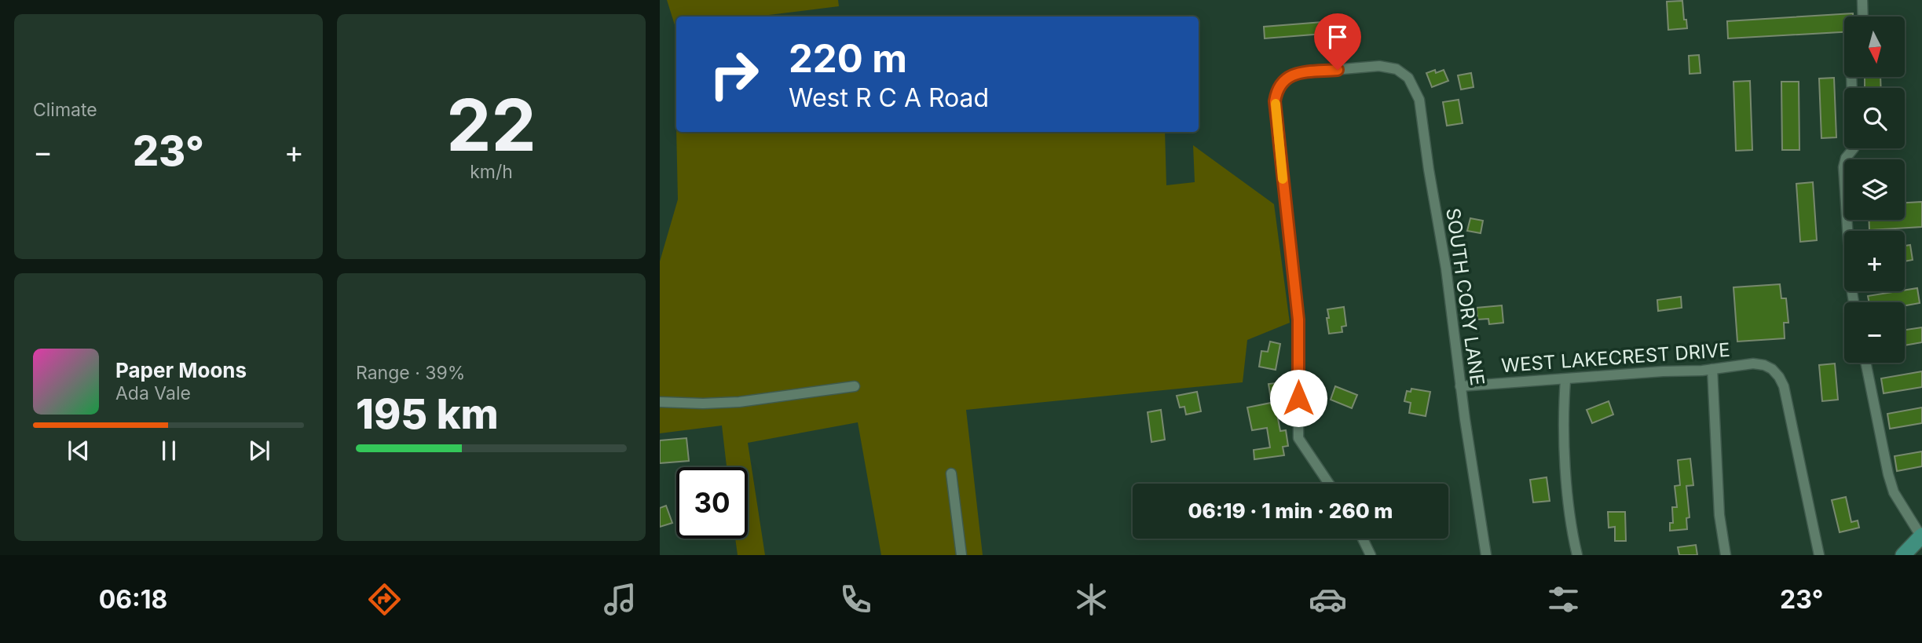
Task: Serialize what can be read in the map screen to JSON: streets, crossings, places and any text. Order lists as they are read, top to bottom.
{
  "streets": {
    "street": ["SOUTH CORY LANE", "WEST LAKECREST DRIVE"]
  },
  "crossings": [
    ["SOUTH CORY LANE", "WEST LAKECREST DRIVE"]
  ],
  "north": "bottom",
  "page": {
    "tile": [
      "Climate",
      ["22", "km/h"],
      ["Range · 39%", "195 km"]
    ],
    "map_buttons": ["+", "−"],
    "turn": ["220 m", "West R C A Road"],
    "heat": ["−", "23°", "+"],
    "song": ["Paper Moons", "Ada Vale"],
    "limit": "30",
    "trip": "06:19 · 1 min · 260 m",
    "tabs": ["06:18", "23°"]
  }
}
